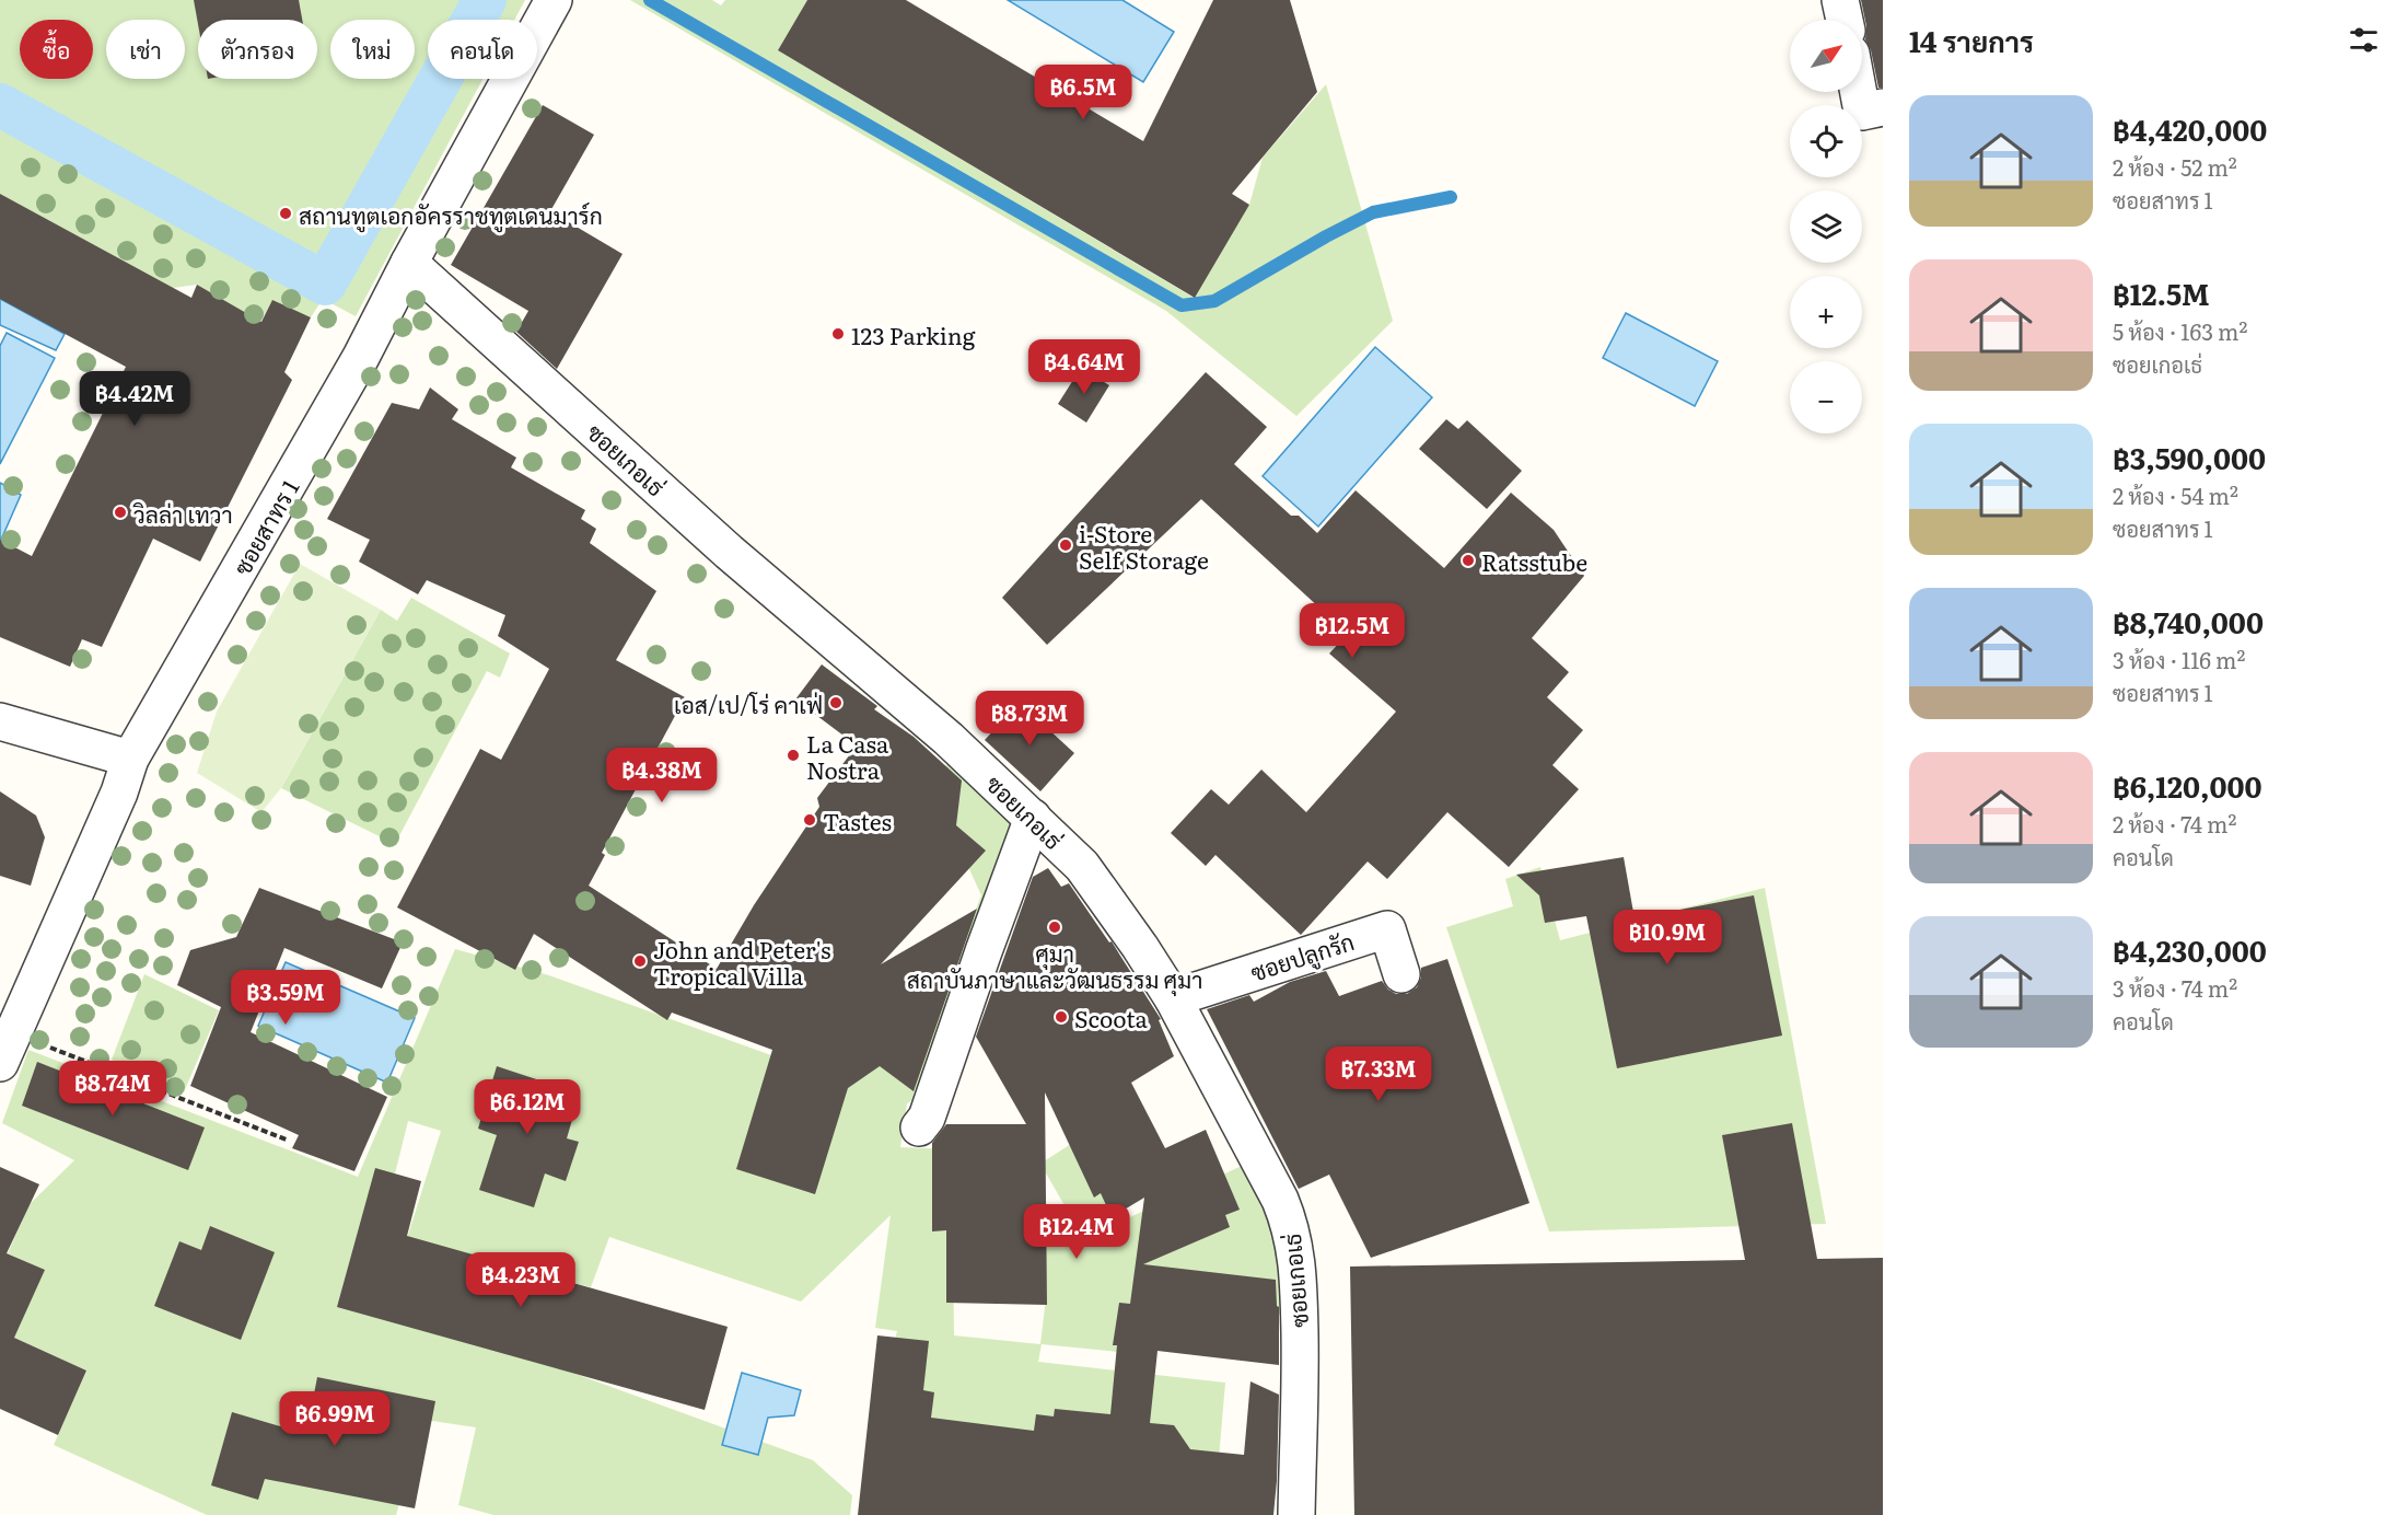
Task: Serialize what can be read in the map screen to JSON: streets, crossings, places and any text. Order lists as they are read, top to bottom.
{
  "streets": {
    "street": ["ซอยเกอเธ่", "ซอยสาทร 1", "ซอยปลูกรัก"]
  },
  "crossings": [
    ["ซอยเกอเธ่", "ซอยสาทร 1"],
    ["ซอยเกอเธ่", "ซอยปลูกรัก"]
  ],
  "places": [
    "สถานทูตเอกอัครราชทูตเดนมาร์ก",
    "123 Parking",
    "วิลล่า เทวา",
    "i-Store Self Storage",
    "Ratsstube",
    "เอส/เป/โร่ คาเฟ่",
    "La Casa Nostra",
    "Tastes",
    "ศุมา สถาบันภาษาและวัฒนธรรม ศุมา",
    "John and Peter's Tropical Villa",
    "Scoota"
  ],
  "north": "top right",
  "page": {
    "heading": "14 รายการ",
    "map_buttons": ["+", "−"],
    "chip": [
      "ซื้อ",
      "เช่า",
      "ตัวกรอง",
      "ใหม่",
      "คอนโด"
    ],
    "price": [
      "฿6.5M",
      "฿4.64M",
      "฿4.42M",
      "฿12.5M",
      "฿8.73M",
      "฿4.38M",
      "฿10.9M",
      "฿3.59M",
      "฿7.33M",
      "฿8.74M",
      "฿6.12M",
      "฿12.4M",
      "฿4.23M",
      "฿6.99M"
    ],
    "list": [
      {
        "name": "฿4,420,000",
        "note": "2 ห้อง · 52 m² · ซอยสาทร 1"
      },
      {
        "name": "฿12.5M",
        "note": "5 ห้อง · 163 m² · ซอยเกอเธ่"
      },
      {
        "name": "฿3,590,000",
        "note": "2 ห้อง · 54 m² · ซอยสาทร 1"
      },
      {
        "name": "฿8,740,000",
        "note": "3 ห้อง · 116 m² · ซอยสาทร 1"
      },
      {
        "name": "฿6,120,000",
        "note": "2 ห้อง · 74 m² · คอนโด"
      },
      {
        "name": "฿4,230,000",
        "note": "3 ห้อง · 74 m² · คอนโด"
      }
    ]
  }
}
